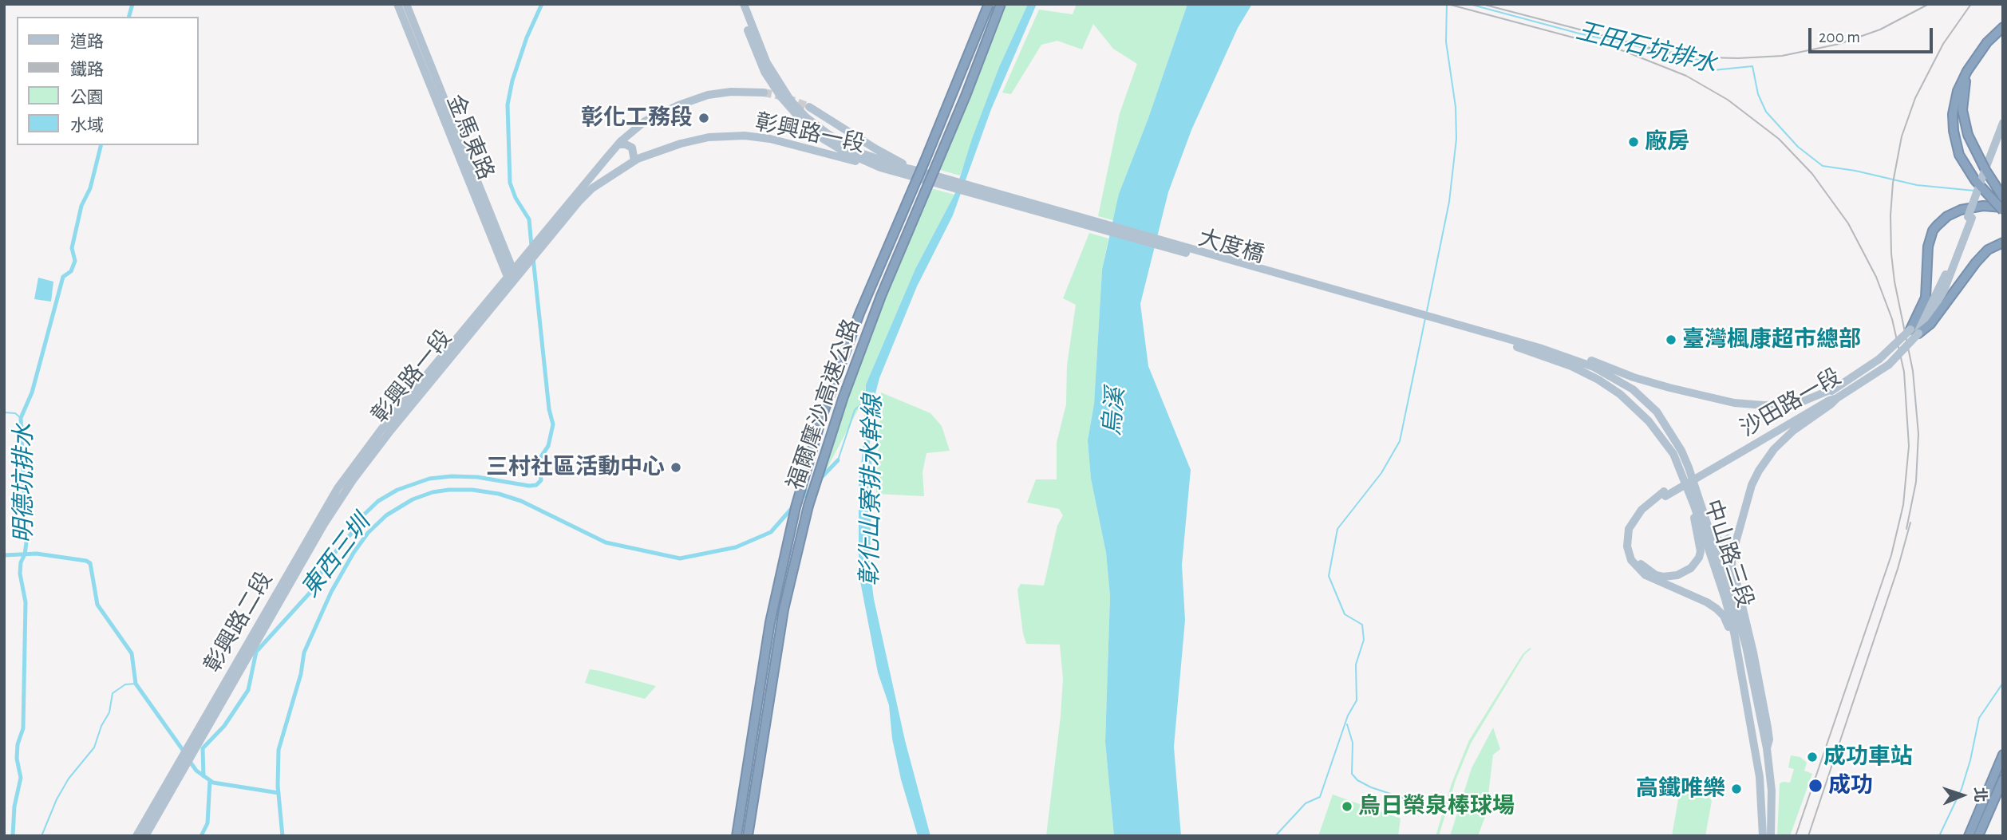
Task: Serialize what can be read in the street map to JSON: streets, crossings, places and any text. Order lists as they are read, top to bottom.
{
  "streets": {
    "highway": ["福爾摩沙高速公路"],
    "main road": [
      "彰興路一段",
      "金馬東路",
      "大度橋",
      "沙田路一段",
      "中山路三段",
      "彰興路二段"
    ]
  },
  "crossings": [
    ["彰興路一段", "金馬東路"],
    ["彰興路一段", "大度橋"],
    ["彰興路一段", "彰興路二段"],
    ["大度橋", "沙田路一段"],
    ["大度橋", "中山路三段"],
    ["沙田路一段", "中山路三段"]
  ],
  "water": [
    "王田石坑排水",
    "烏溪",
    "明德坑排水",
    "彰化山寮排水幹線",
    "東西三圳"
  ],
  "places": [
    "彰化工務段",
    "廠房",
    "臺灣楓康超市總部",
    "三村社區活動中心",
    "成功車站",
    "成功",
    "高鐵唯樂",
    "烏日榮泉棒球場"
  ],
  "legend": [
    "道路",
    "鐵路",
    "公園",
    "水域"
  ],
  "scale_bar": "200 m",
  "north": "right"
}
